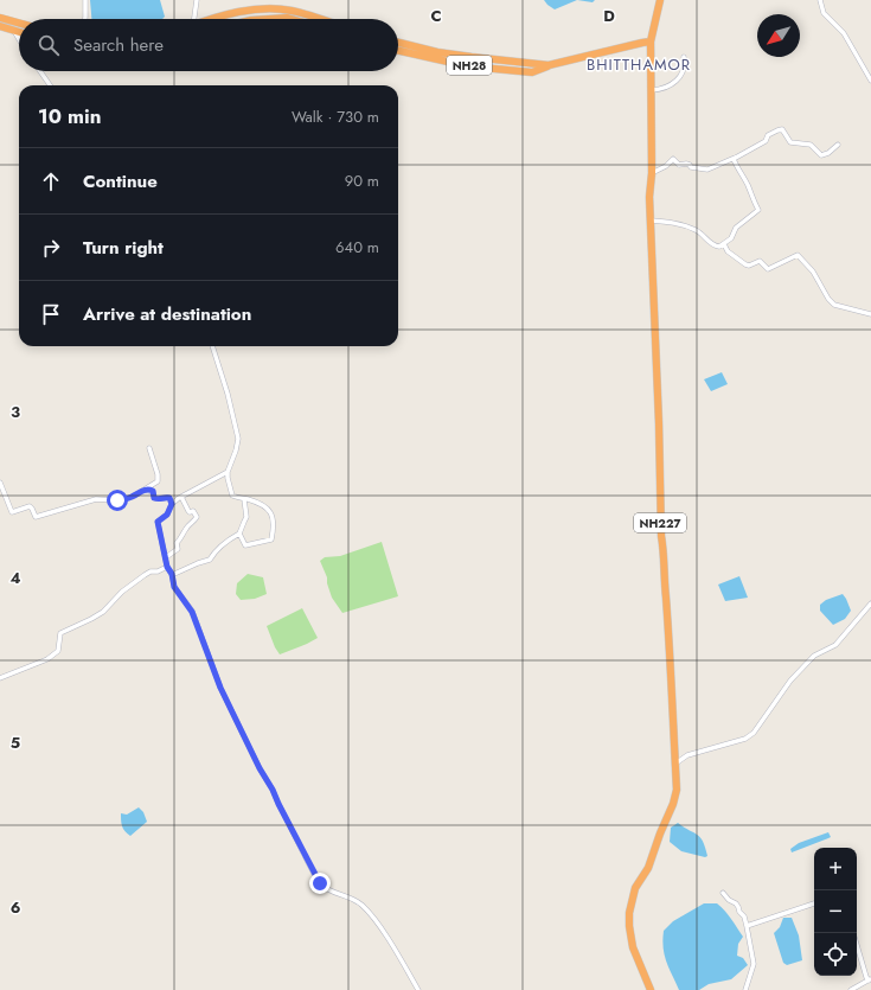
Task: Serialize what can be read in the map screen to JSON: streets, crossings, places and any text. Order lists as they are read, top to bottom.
{
  "streets": {
    "highway": ["NH28", "NH227"]
  },
  "crossings": [
    ["NH28", "NH227"]
  ],
  "districts": ["BHITTHAMOR"],
  "north": "bottom left",
  "page": {
    "search": "Search here",
    "heading": ["10 min", "Walk · 730 m"],
    "list": [
      ["Continue", "90 m"],
      ["Turn right", "640 m"],
      "Arrive at destination"
    ],
    "map_buttons": ["+", "−"]
  },
  "grid": {
    "columns": ["C", "D"],
    "rows": [
      "3",
      "4",
      "5",
      "6"
    ]
  }
}
